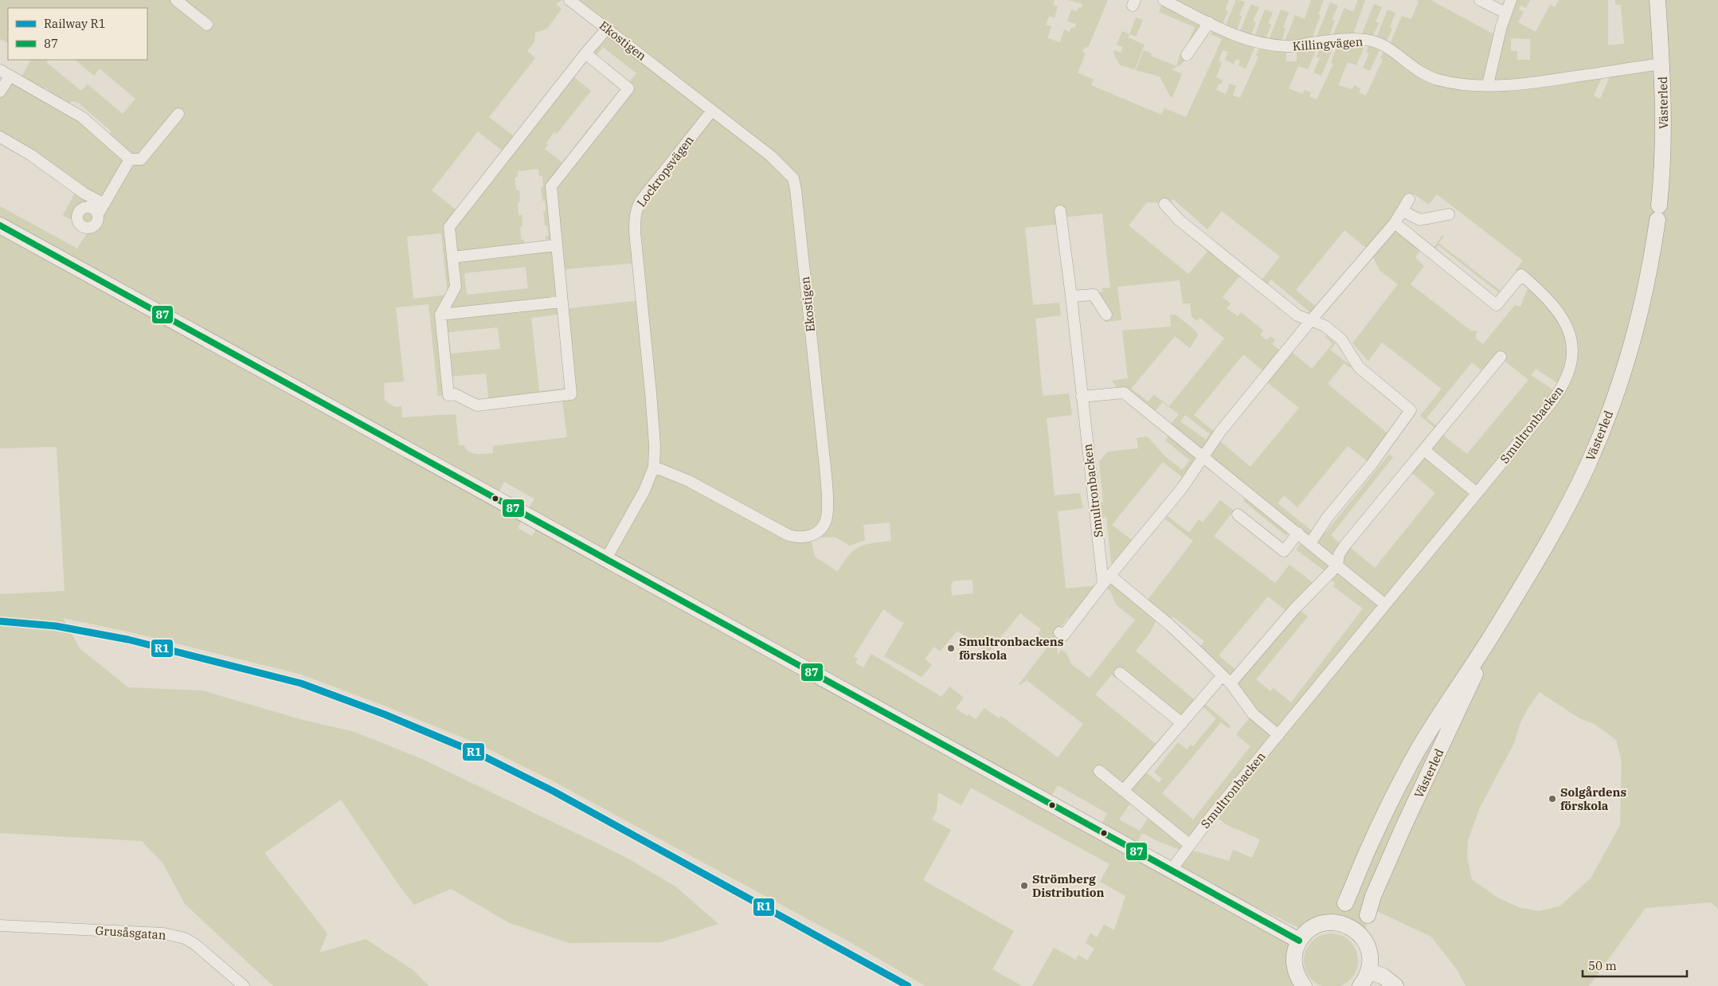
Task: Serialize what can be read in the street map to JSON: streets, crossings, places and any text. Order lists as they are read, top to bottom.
{
  "streets": {
    "street": [
      "Ekostigen",
      "Killingvägen",
      "Västerled",
      "Lockropsvägen",
      "Smultronbacken",
      "Grusåsgatan"
    ]
  },
  "crossings": [
    ["Ekostigen", "Lockropsvägen"],
    ["Killingvägen", "Västerled"]
  ],
  "places": ["Smultronbackens förskola", "Solgårdens förskola", "Strömberg Distribution"],
  "lines": ["transit line 87", "rail line R1"],
  "legend": ["Railway R1", "87"],
  "scale_bar": "50 m"
}
